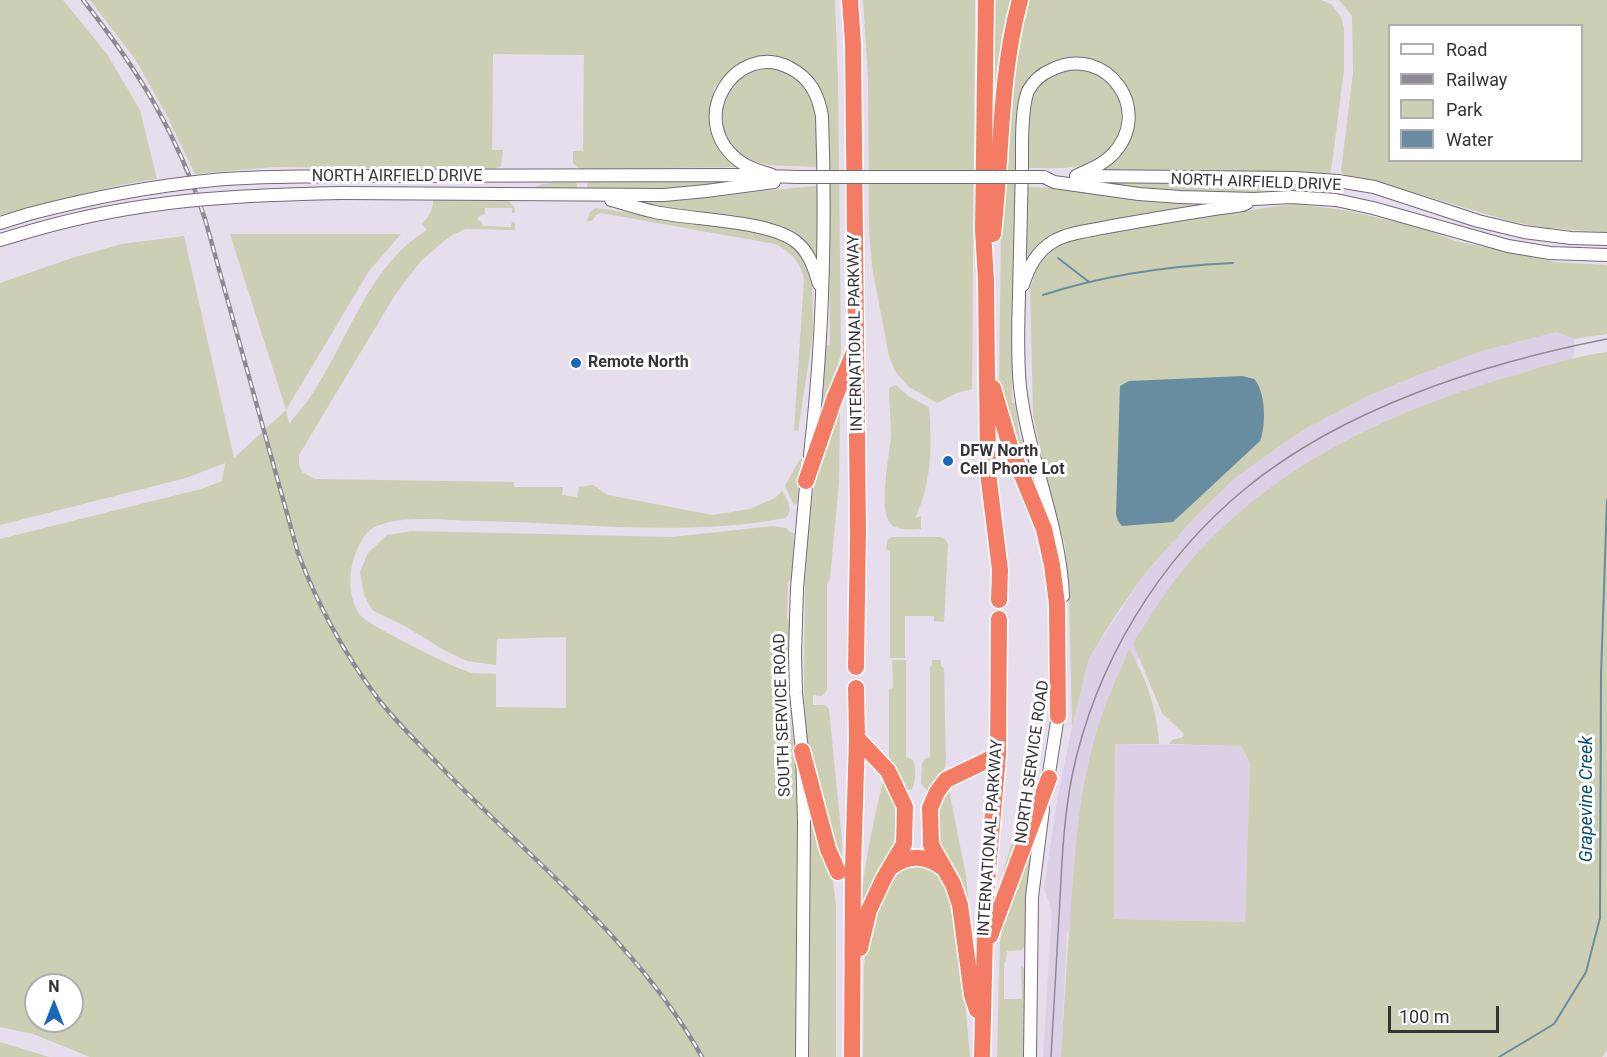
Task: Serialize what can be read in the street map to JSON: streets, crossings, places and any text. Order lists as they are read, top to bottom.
{
  "streets": {
    "highway": ["INTERNATIONAL PARKWAY"],
    "main road": ["NORTH AIRFIELD DRIVE", "SOUTH SERVICE ROAD", "NORTH SERVICE ROAD"]
  },
  "crossings": [
    ["NORTH AIRFIELD DRIVE", "SOUTH SERVICE ROAD"],
    ["NORTH AIRFIELD DRIVE", "NORTH SERVICE ROAD"]
  ],
  "water": ["Grapevine Creek"],
  "places": ["Remote North", "DFW North Cell Phone Lot"],
  "legend": [
    "Road",
    "Railway",
    "Park",
    "Water"
  ],
  "scale_bar": "100 m",
  "north": "top"
}
